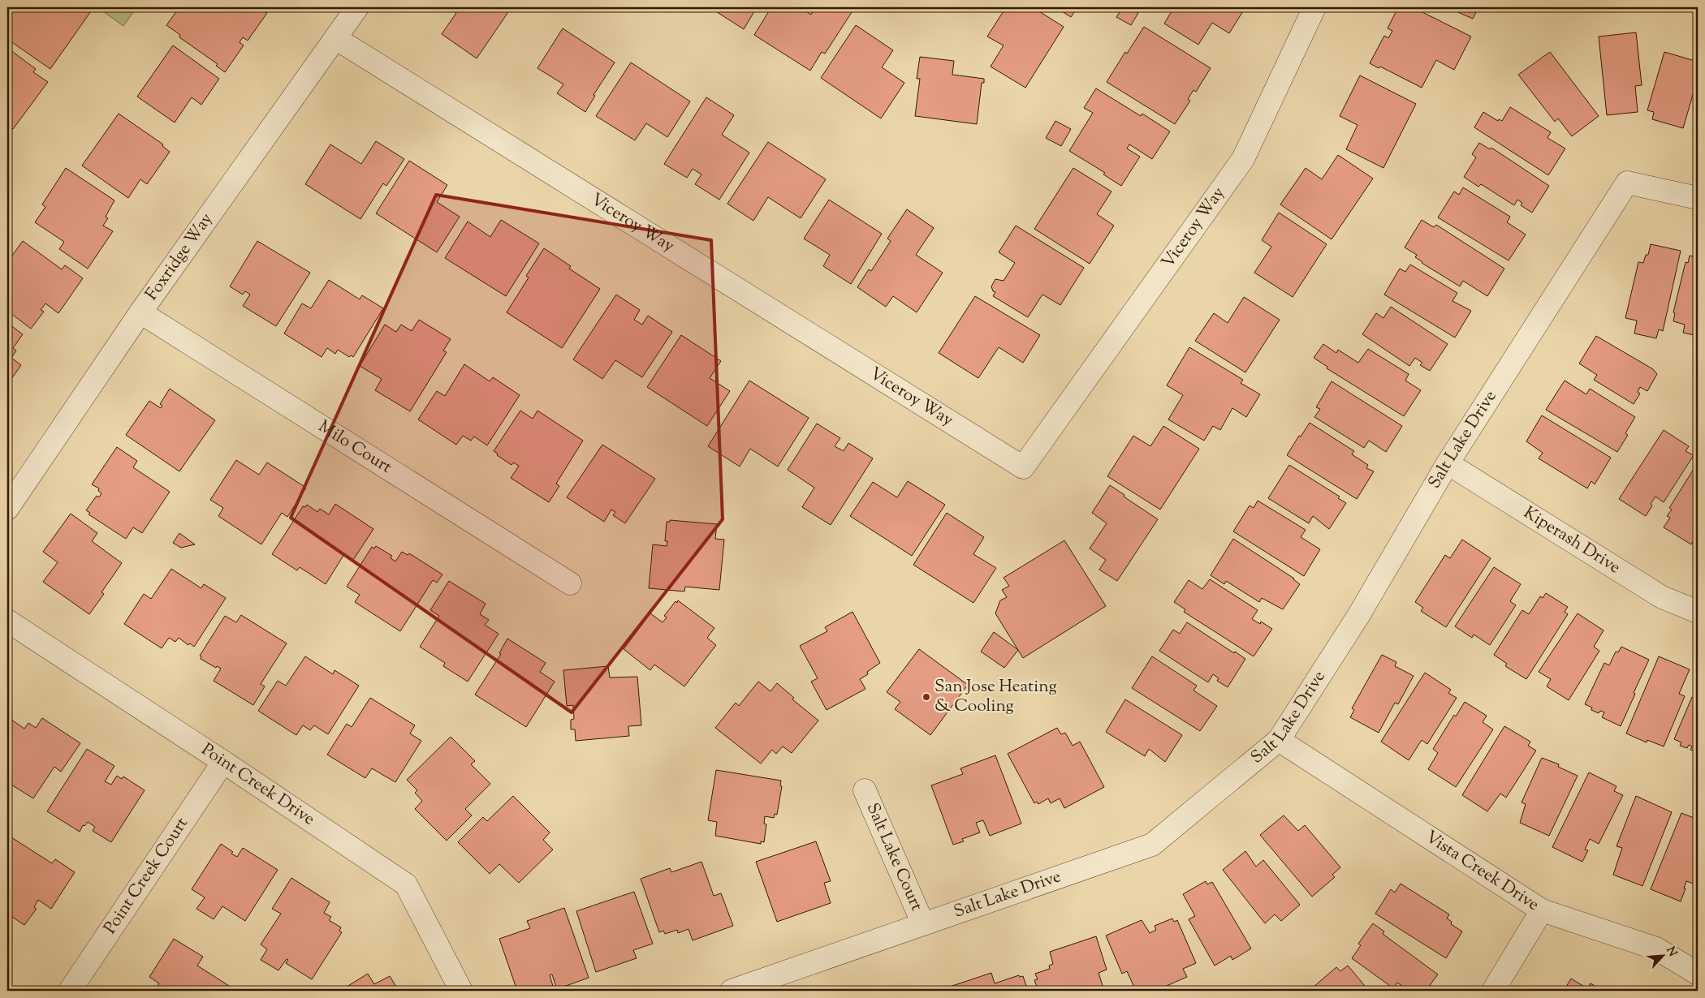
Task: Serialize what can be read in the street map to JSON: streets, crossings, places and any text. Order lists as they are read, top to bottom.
{
  "streets": {
    "street": [
      "Viceroy Way",
      "Foxridge Way",
      "Salt Lake Drive",
      "Milo Court",
      "Kiperash Drive",
      "Point Creek Drive",
      "Salt Lake Court",
      "Vista Creek Drive",
      "Point Creek Court"
    ]
  },
  "crossings": [
    ["Viceroy Way", "Foxridge Way"],
    ["Foxridge Way", "Milo Court"],
    ["Salt Lake Drive", "Kiperash Drive"],
    ["Salt Lake Drive", "Salt Lake Court"],
    ["Salt Lake Drive", "Vista Creek Drive"],
    ["Point Creek Drive", "Point Creek Court"]
  ],
  "places": ["San Jose Heating & Cooling"],
  "north": "top right"
}
